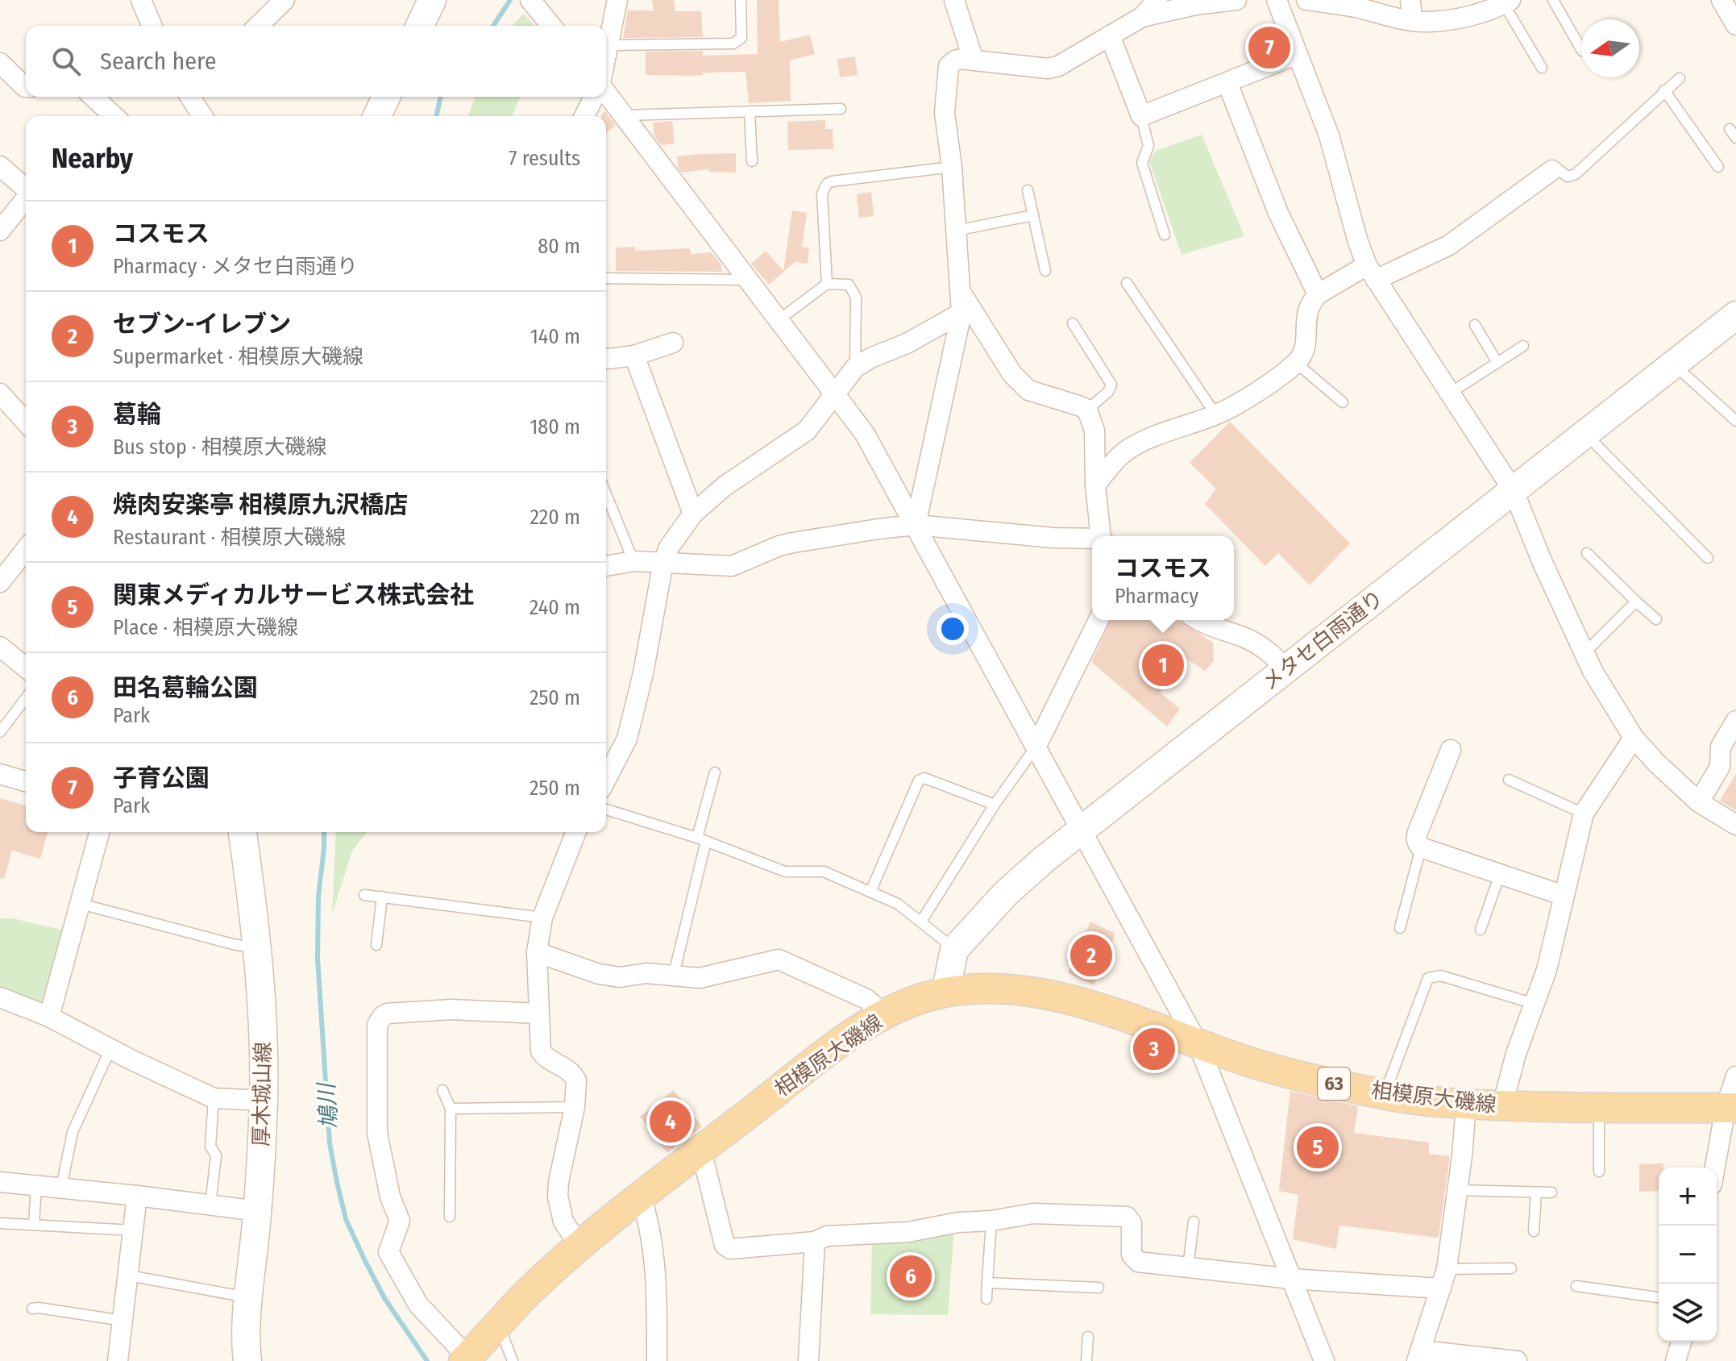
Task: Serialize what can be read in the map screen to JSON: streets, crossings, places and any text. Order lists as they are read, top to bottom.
{
  "streets": {
    "main road": ["相模原大磯線", "63"],
    "street": ["メタセ白雨通り", "厚木城山線"]
  },
  "water": ["鳩川"],
  "north": "left",
  "page": {
    "pins": [
      "7",
      "1",
      "2",
      "3",
      "4",
      "5",
      "6"
    ],
    "search": "Search here",
    "heading": ["Nearby", "7 results"],
    "list": [
      {
        "mark": "1",
        "name": "コスモス",
        "note": "Pharmacy · メタセ白雨通り",
        "value": "80 m"
      },
      {
        "mark": "2",
        "name": "セブン-イレブン",
        "note": "Supermarket · 相模原大磯線",
        "value": "140 m"
      },
      {
        "mark": "3",
        "name": "葛輪",
        "note": "Bus stop · 相模原大磯線",
        "value": "180 m"
      },
      {
        "mark": "4",
        "name": "焼肉安楽亭 相模原九沢橋店",
        "note": "Restaurant · 相模原大磯線",
        "value": "220 m"
      },
      {
        "mark": "5",
        "name": "関東メディカルサービス株式会社",
        "note": "Place · 相模原大磯線",
        "value": "240 m"
      },
      {
        "mark": "6",
        "name": "田名葛輪公園",
        "note": "Park",
        "value": "250 m"
      },
      {
        "mark": "7",
        "name": "子育公園",
        "note": "Park",
        "value": "250 m"
      }
    ],
    "popup": ["コスモス", "Pharmacy"],
    "map_buttons": ["+", "−"]
  }
}
